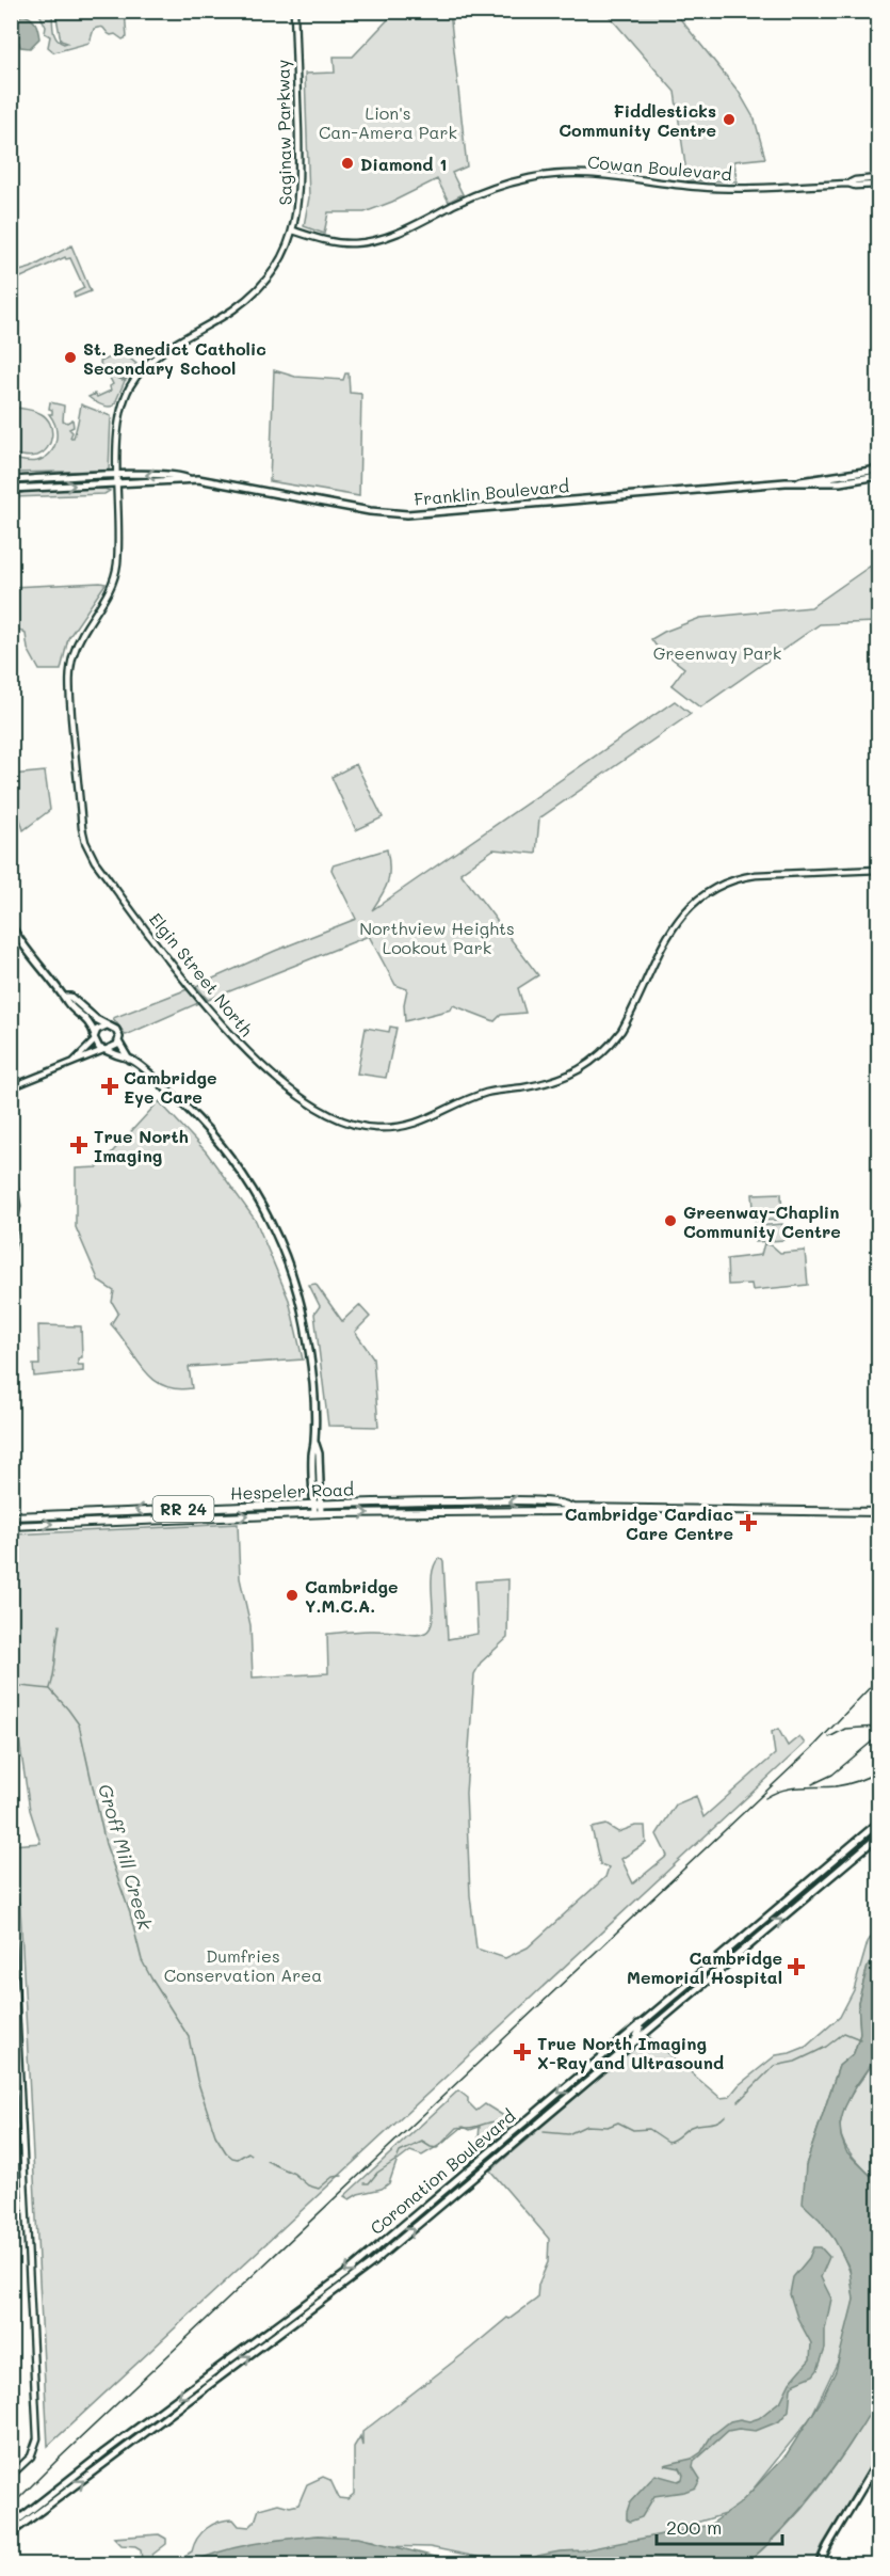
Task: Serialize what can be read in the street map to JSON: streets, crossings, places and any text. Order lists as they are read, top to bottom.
{
  "streets": {
    "main road": [
      "Franklin Boulevard",
      "Hespeler Road",
      "RR 24",
      "Coronation Boulevard"
    ],
    "street": ["Saginaw Parkway", "Cowan Boulevard", "Elgin Street North"]
  },
  "crossings": [
    ["Saginaw Parkway", "Cowan Boulevard"],
    ["Saginaw Parkway", "Franklin Boulevard"],
    ["Saginaw Parkway", "Elgin Street North"],
    ["Franklin Boulevard", "Elgin Street North"]
  ],
  "water": ["Groff Mill Creek"],
  "parks": [
    "Lion's Can-Amera Park",
    "Greenway Park",
    "Northview Heights Lookout Park",
    "Dumfries Conservation Area"
  ],
  "places": {
    "other": [
      "Fiddlesticks Community Centre",
      "Diamond 1",
      "St. Benedict Catholic Secondary School",
      "Greenway-Chaplin Community Centre",
      "Cambridge Y.M.C.A."
    ],
    "health": [
      "Cambridge Eye Care",
      "True North Imaging",
      "Cambridge Cardiac Care Centre",
      "Cambridge Memorial Hospital",
      "True North Imaging X-Ray and Ultrasound"
    ]
  },
  "scale_bar": "200 m"
}
